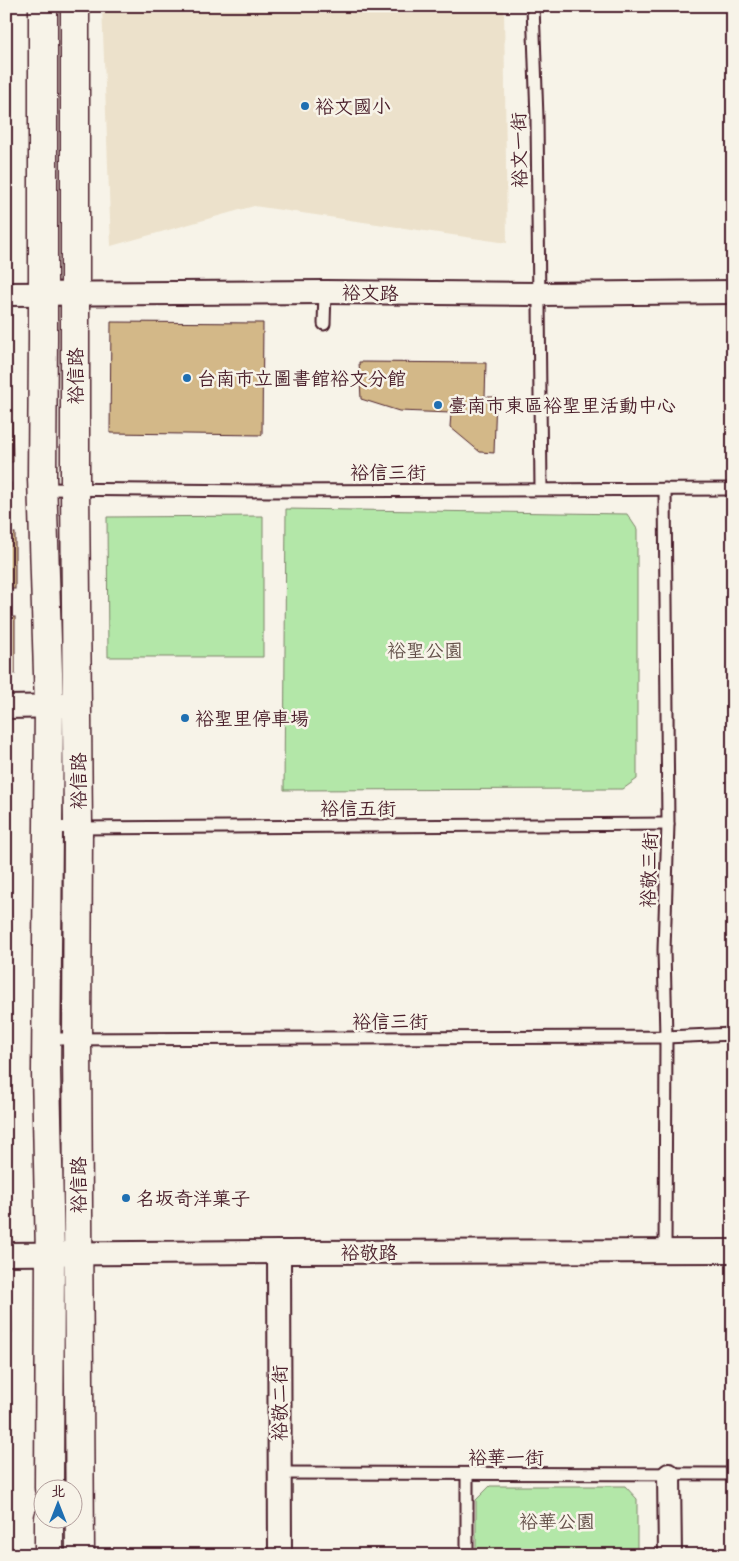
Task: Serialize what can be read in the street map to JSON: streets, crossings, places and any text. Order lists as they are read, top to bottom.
{
  "streets": {
    "street": [
      "裕文路",
      "裕信路",
      "裕敬路",
      "裕敬二街"
    ],
    "lane": [
      "裕文一街",
      "裕信三街",
      "裕信五街",
      "裕敬三街",
      "裕華一街"
    ]
  },
  "crossings": [
    ["裕文一街", "裕文路"],
    ["裕文一街", "裕信三街"],
    ["裕文路", "裕信路"],
    ["裕信路", "裕信三街"],
    ["裕信路", "裕信五街"],
    ["裕信路", "裕敬路"],
    ["裕信三街", "裕敬三街"],
    ["裕信五街", "裕敬三街"],
    ["裕敬三街", "裕敬路"],
    ["裕敬路", "裕敬二街"],
    ["裕敬二街", "裕華一街"]
  ],
  "parks": ["裕聖公園", "裕華公園"],
  "places": [
    "裕文國小",
    "台南市立圖書館裕文分館",
    "臺南市東區裕聖里活動中心",
    "裕聖里停車場",
    "名坂奇洋菓子"
  ],
  "north": "top"
}
